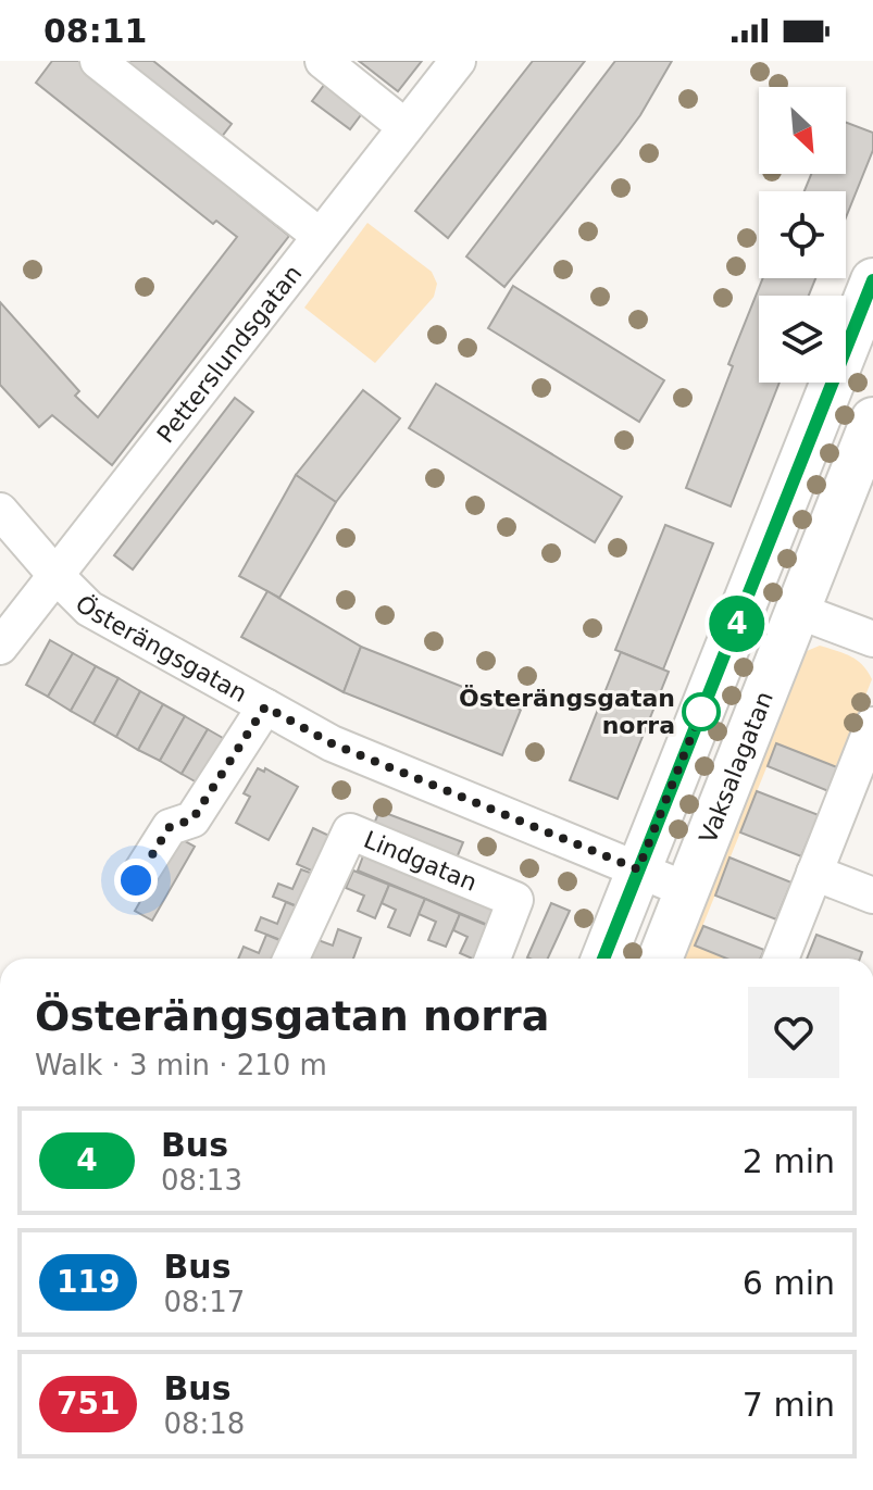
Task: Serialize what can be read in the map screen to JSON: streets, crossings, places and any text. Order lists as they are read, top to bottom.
{
  "streets": {
    "main road": ["Vaksalagatan"],
    "street": ["Petterslundsgatan", "Österängsgatan", "Lindgatan"]
  },
  "crossings": [
    ["Petterslundsgatan", "Österängsgatan"],
    ["Österängsgatan", "Vaksalagatan"]
  ],
  "places": ["Österängsgatan norra"],
  "lines": ["bus line 4"],
  "north": "bottom right",
  "page": {
    "status": "08:11",
    "on_map": "4",
    "heading": ["Österängsgatan norra", "Walk · 3 min · 210 m"],
    "list": [
      {
        "mark": "4",
        "name": "Bus",
        "note": "08:13",
        "value": "2 min"
      },
      {
        "mark": "119",
        "name": "Bus",
        "note": "08:17",
        "value": "6 min"
      },
      {
        "mark": "751",
        "name": "Bus",
        "note": "08:18",
        "value": "7 min"
      }
    ]
  }
}
